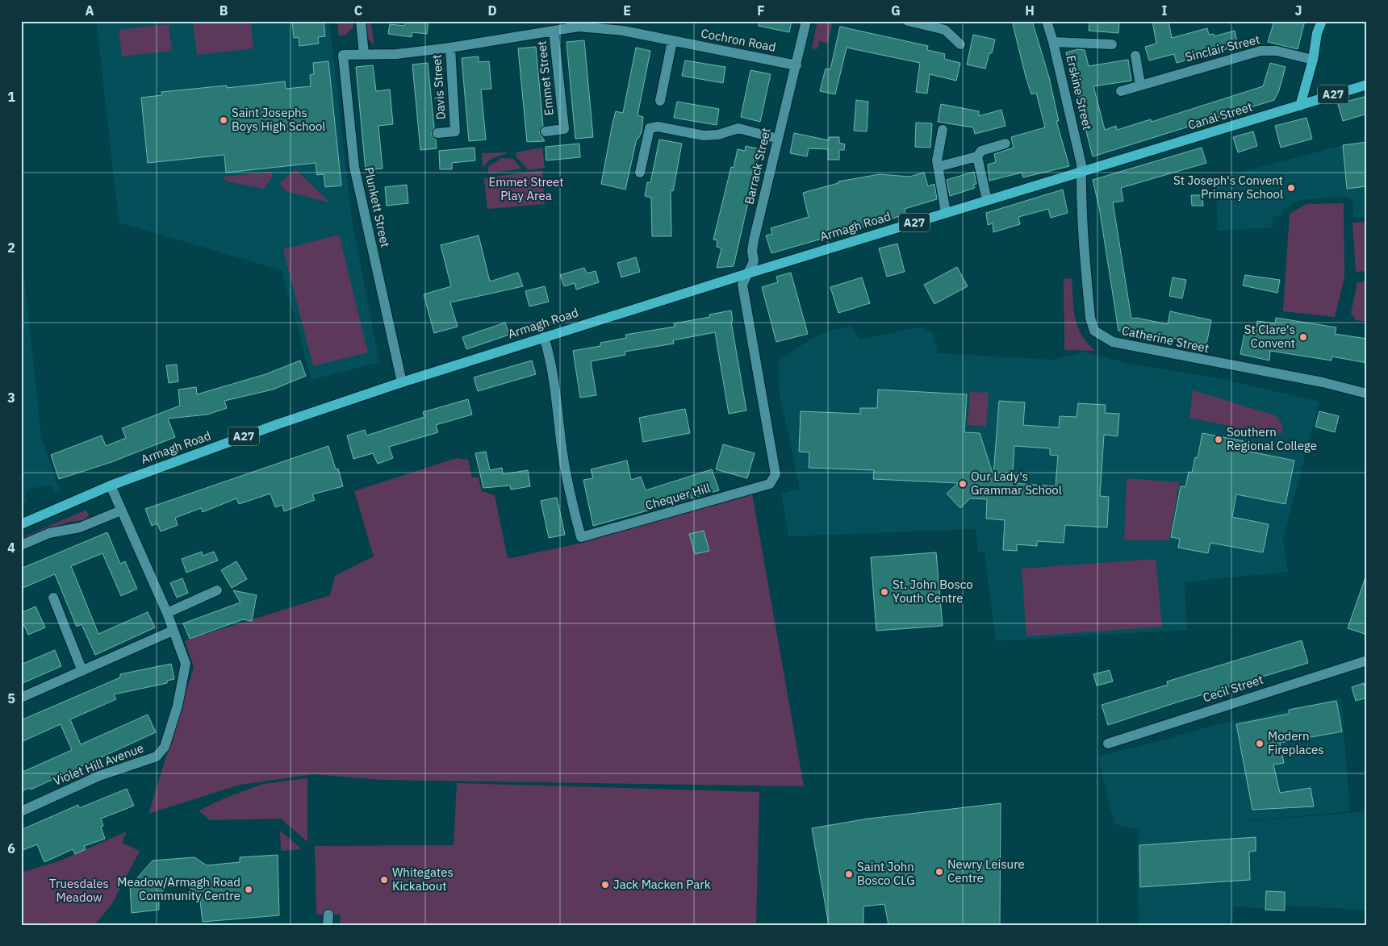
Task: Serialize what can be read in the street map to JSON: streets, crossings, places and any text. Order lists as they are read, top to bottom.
{
  "streets": {
    "main road": ["A27", "Canal Street", "Armagh Road"],
    "street": [
      "Cochron Road",
      "Sinclair Street",
      "Emmet Street",
      "Davis Street",
      "Erskine Street",
      "Barrack Street",
      "Plunkett Street",
      "Catherine Street",
      "Chequer Hill",
      "Cecil Street",
      "Violet Hill Avenue"
    ]
  },
  "crossings": [
    ["Cochron Road", "Emmet Street"],
    ["Cochron Road", "Davis Street"],
    ["Cochron Road", "Barrack Street"],
    ["Cochron Road", "Plunkett Street"],
    ["Sinclair Street", "A27"],
    ["Erskine Street", "Canal Street"],
    ["Erskine Street", "Armagh Road"],
    ["Erskine Street", "Catherine Street"],
    ["A27", "Canal Street"],
    ["Canal Street", "Armagh Road"],
    ["Canal Street", "Catherine Street"],
    ["Barrack Street", "Armagh Road"],
    ["Barrack Street", "Chequer Hill"],
    ["Plunkett Street", "Armagh Road"],
    ["Armagh Road", "Catherine Street"],
    ["Armagh Road", "Chequer Hill"],
    ["Armagh Road", "Violet Hill Avenue"]
  ],
  "parks": ["Emmet Street Play Area", "Truesdales Meadow"],
  "places": [
    "Saint Josephs Boys High School",
    "St Joseph's Convent Primary School",
    "St Clare's Convent",
    "Southern Regional College",
    "Our Lady's Grammar School",
    "St. John Bosco Youth Centre",
    "Modern Fireplaces",
    "Newry Leisure Centre",
    "Saint John Bosco CLG",
    "Whitegates Kickabout",
    "Jack Macken Park",
    "Meadow/Armagh Road Community Centre"
  ],
  "grid": {
    "columns": [
      "A",
      "B",
      "C",
      "D",
      "E",
      "F",
      "G",
      "H",
      "I",
      "J"
    ],
    "rows": [
      "1",
      "2",
      "3",
      "4",
      "5",
      "6"
    ]
  }
}
